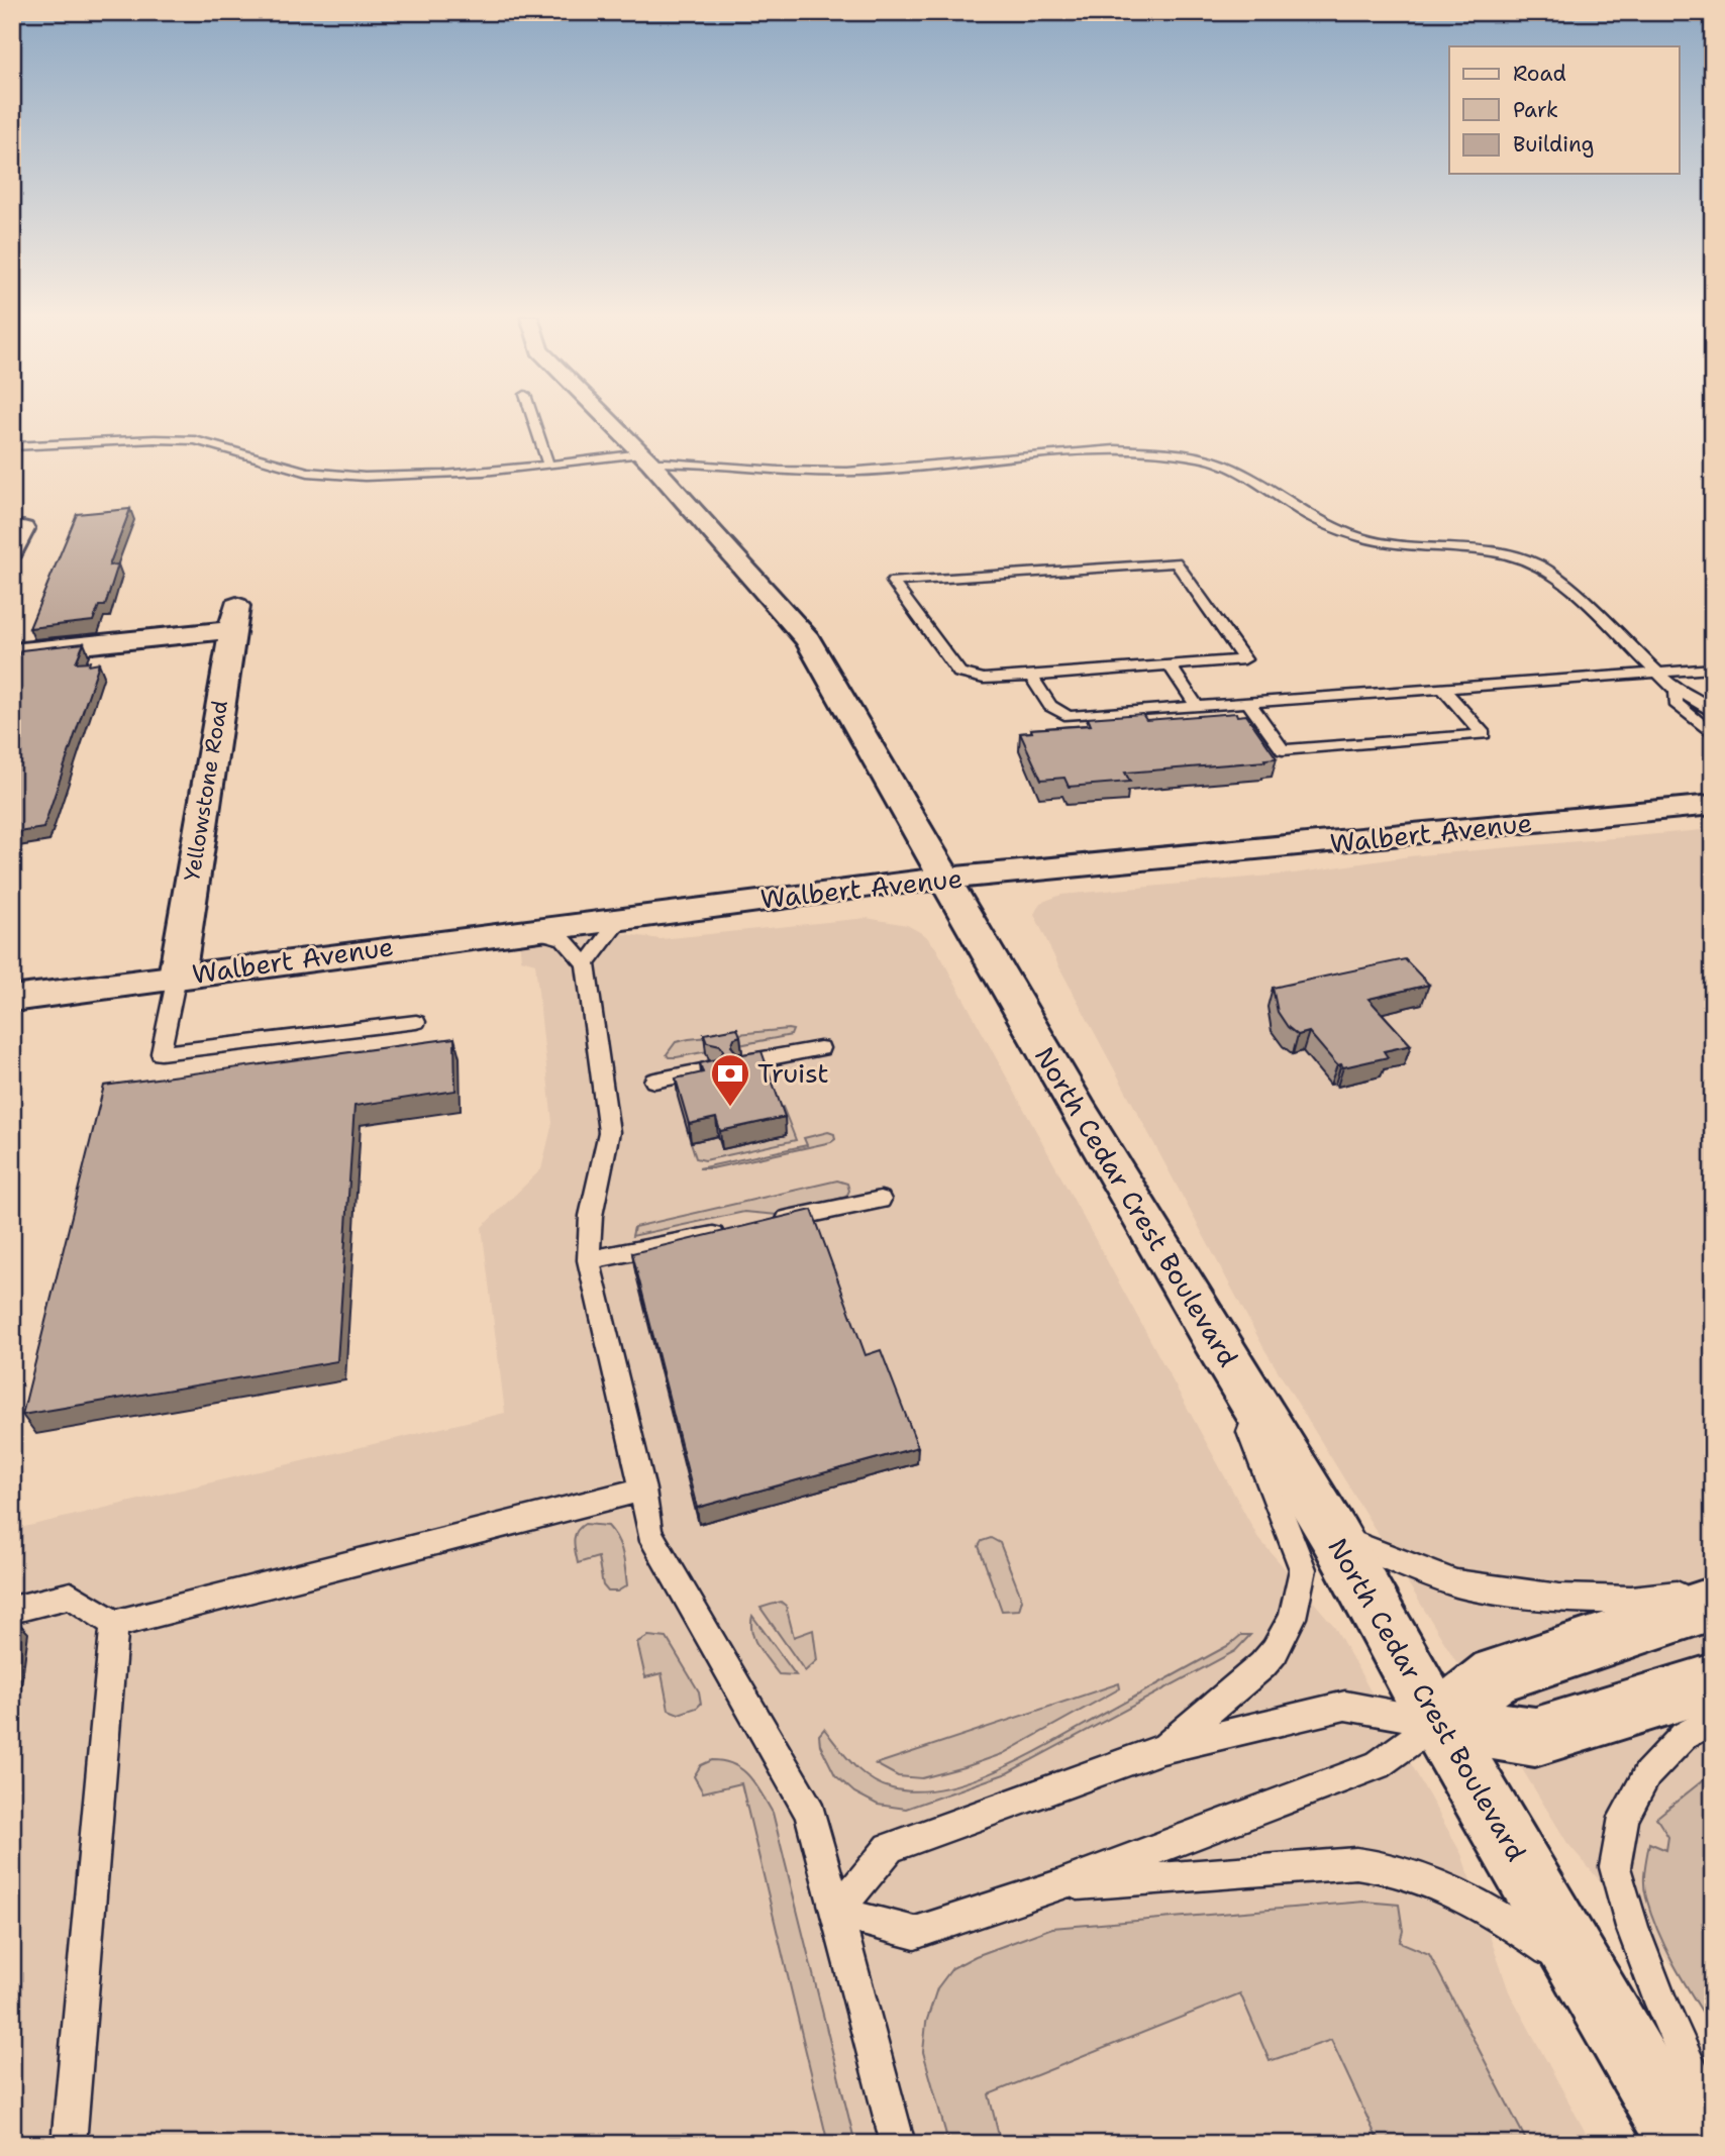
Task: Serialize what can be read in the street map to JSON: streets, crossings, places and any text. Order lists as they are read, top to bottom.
{
  "streets": {
    "main road": ["Yellowstone Road", "Walbert Avenue", "North Cedar Crest Boulevard"]
  },
  "crossings": [
    ["Yellowstone Road", "Walbert Avenue"],
    ["Walbert Avenue", "North Cedar Crest Boulevard"]
  ],
  "places": {
    "bank": ["Truist"]
  },
  "legend": ["Road", "Park", "Building"]
}
